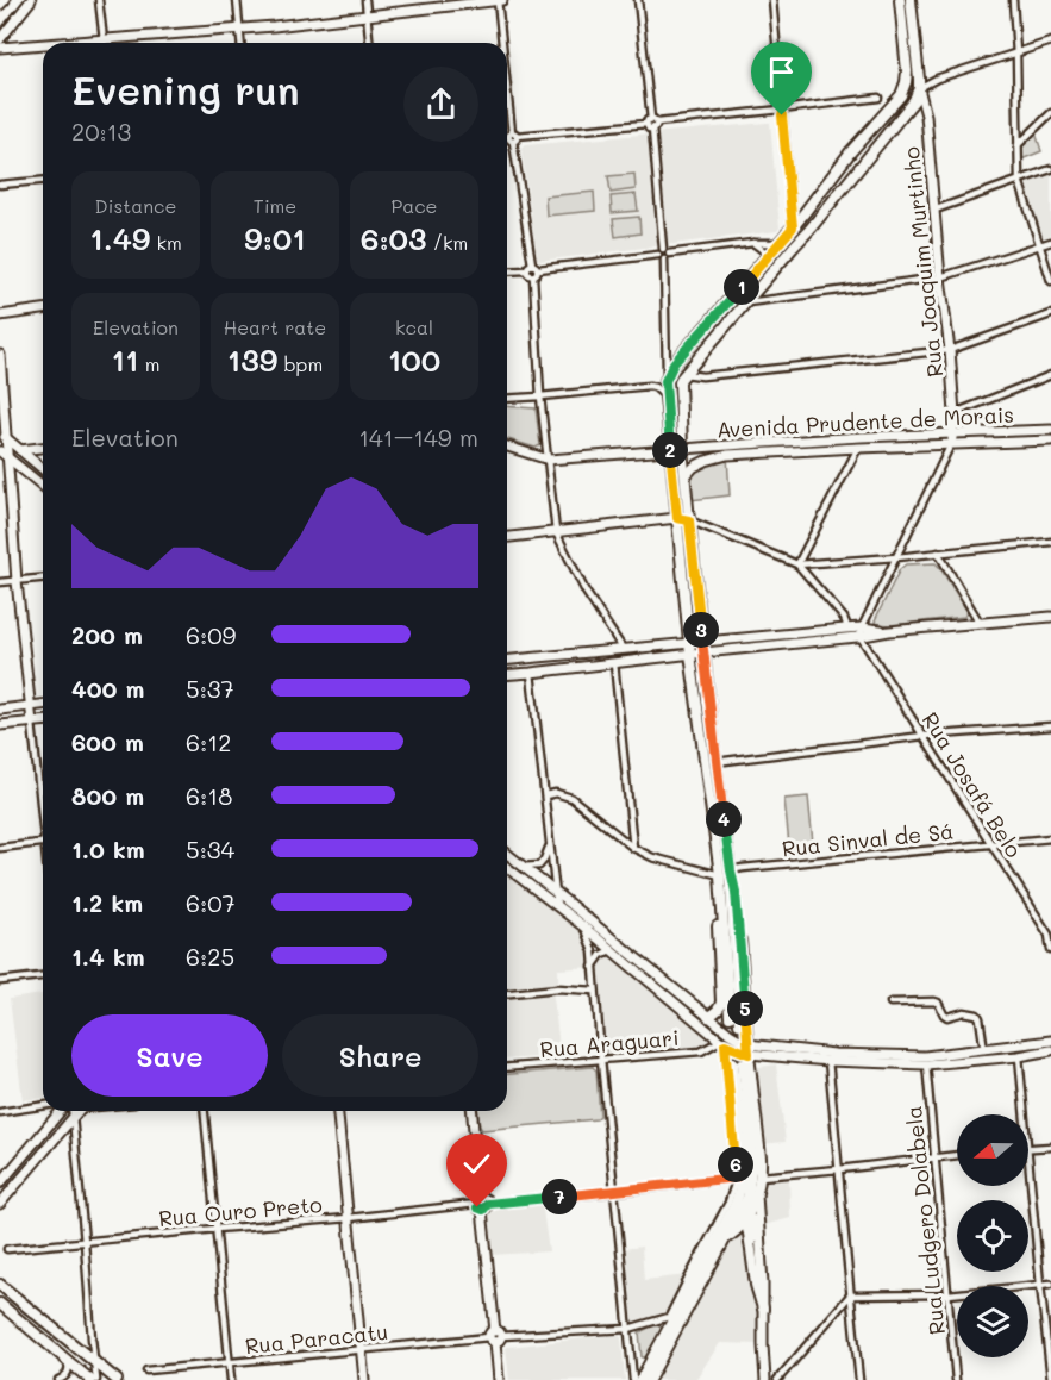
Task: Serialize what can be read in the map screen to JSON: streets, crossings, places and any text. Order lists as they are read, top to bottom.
{
  "streets": {
    "street": [
      "Rua Joaquim Murtinho",
      "Avenida Prudente de Morais",
      "Rua Josafá Belo",
      "Rua Sinval de Sá",
      "Rua Araguari",
      "Rua Ouro Preto",
      "Rua Ludgero Dolabela",
      "Rua Paracatu"
    ]
  },
  "crossings": [
    ["Rua Joaquim Murtinho", "Avenida Prudente de Morais"],
    ["Rua Josafá Belo", "Rua Sinval de Sá"],
    ["Rua Ouro Preto", "Rua Paracatu"]
  ],
  "north": "left",
  "page": {
    "heading": ["Evening run", "20:13"],
    "stats": [
      ["Distance", "1.49 km"],
      ["Time", "9:01"],
      ["Pace", "6:03 /km"],
      ["Elevation", "11 m"],
      ["Heart rate", "139 bpm"],
      ["kcal", "100"]
    ],
    "pins": [
      "1",
      "2",
      "3",
      "4",
      "5",
      "6",
      "7"
    ],
    "chart": ["Elevation", "141–149 m"],
    "list": [
      {
        "name": "200 m",
        "note": "6:09"
      },
      {
        "name": "400 m",
        "note": "5:37"
      },
      {
        "name": "600 m",
        "note": "6:12"
      },
      {
        "name": "800 m",
        "note": "6:18"
      },
      {
        "name": "1.0 km",
        "note": "5:34"
      },
      {
        "name": "1.2 km",
        "note": "6:07"
      },
      {
        "name": "1.4 km",
        "note": "6:25"
      }
    ],
    "buttons": ["Save", "Share"]
  }
}
